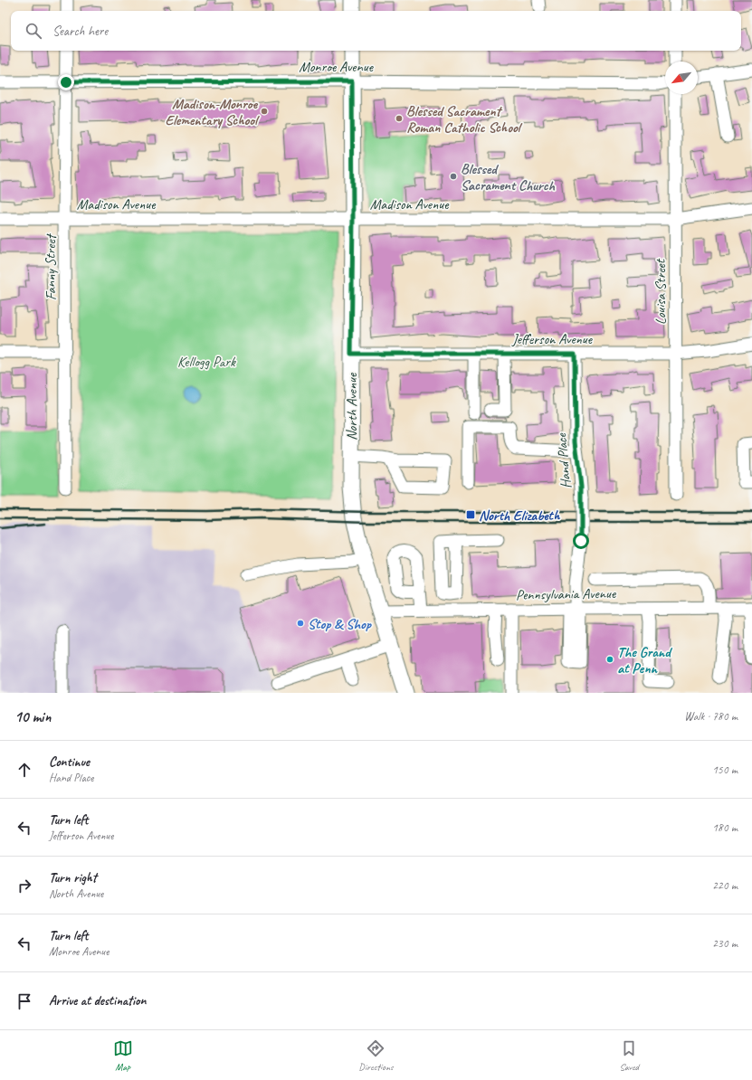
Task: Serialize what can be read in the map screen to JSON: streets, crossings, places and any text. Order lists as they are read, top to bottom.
{
  "streets": {
    "main road": ["North Avenue"],
    "street": [
      "Monroe Avenue",
      "Madison Avenue",
      "Fanny Street",
      "Louisa Street",
      "Jefferson Avenue",
      "Hand Place",
      "Pennsylvania Avenue"
    ]
  },
  "crossings": [
    ["Monroe Avenue", "Fanny Street"],
    ["Monroe Avenue", "North Avenue"],
    ["Madison Avenue", "Fanny Street"],
    ["Madison Avenue", "Louisa Street"],
    ["Madison Avenue", "North Avenue"],
    ["Louisa Street", "Jefferson Avenue"],
    ["Jefferson Avenue", "North Avenue"],
    ["Jefferson Avenue", "Hand Place"],
    ["North Avenue", "Pennsylvania Avenue"],
    ["Hand Place", "Pennsylvania Avenue"]
  ],
  "parks": ["Kellogg Park"],
  "places": {
    "other": [
      "Madison-Monroe Elementary School",
      "Blessed Sacrament Roman Catholic School",
      "Blessed Sacrament Church",
      "Stop & Shop",
      "The Grand at Penn"
    ],
    "transit": ["North Elizabeth"]
  },
  "north": "bottom left",
  "page": {
    "search": "Search here",
    "heading": ["10 min", "Walk · 780 m"],
    "list": [
      ["Continue", "Hand Place", "150 m"],
      ["Turn left", "Jefferson Avenue", "180 m"],
      ["Turn right", "North Avenue", "220 m"],
      ["Turn left", "Monroe Avenue", "230 m"],
      "Arrive at destination"
    ],
    "nav": ["Map", "Directions", "Saved"]
  }
}
